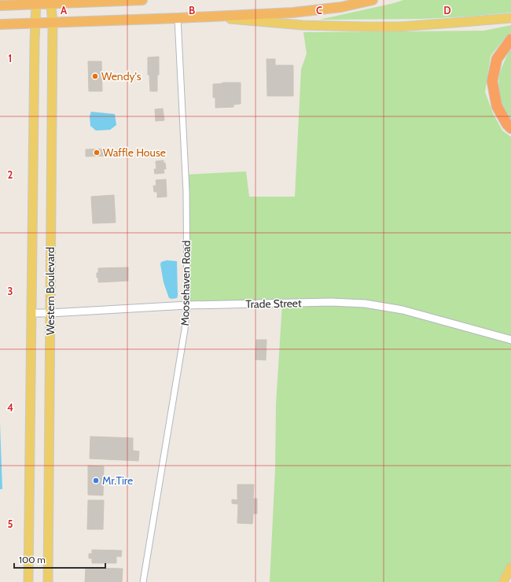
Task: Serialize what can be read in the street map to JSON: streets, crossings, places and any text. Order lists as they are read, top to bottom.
{
  "streets": {
    "main road": ["Western Boulevard"],
    "street": ["Moosehaven Road", "Trade Street"]
  },
  "crossings": [
    ["Moosehaven Road", "Trade Street"],
    ["Western Boulevard", "Trade Street"]
  ],
  "places": ["Wendy's", "Waffle House", "Mr.Tire"],
  "scale_bar": "100 m",
  "grid": {
    "columns": [
      "A",
      "B",
      "C",
      "D"
    ],
    "rows": [
      "1",
      "2",
      "3",
      "4",
      "5"
    ]
  }
}
